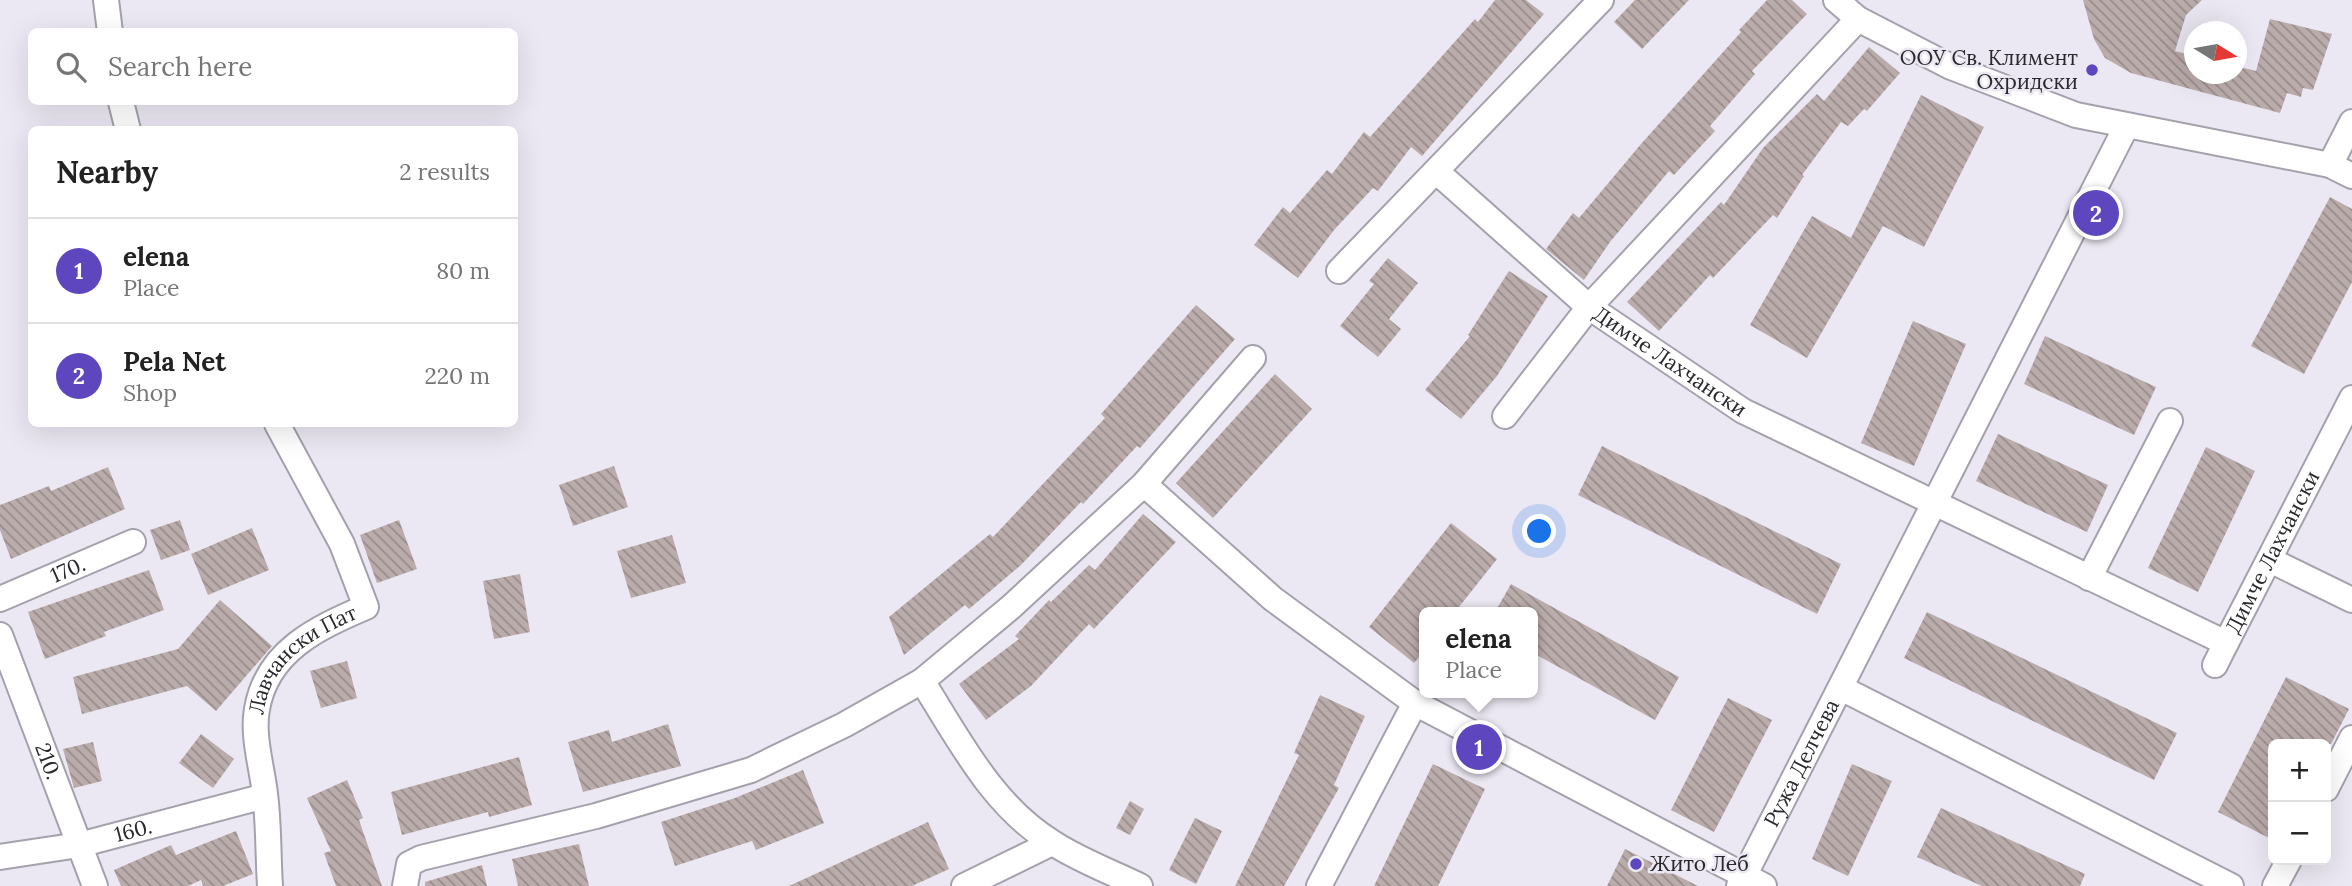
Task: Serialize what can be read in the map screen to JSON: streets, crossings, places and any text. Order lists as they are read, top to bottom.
{
  "streets": {
    "street": [
      "Димче Лахчански",
      "170.",
      "Лавчански Пат",
      "210.",
      "Ружа Делчева",
      "160."
    ]
  },
  "crossings": [
    ["Лавчански Пат", "160."],
    ["210.", "160."]
  ],
  "places": ["ООУ Св. Климент Охридски", "Жито Леб"],
  "north": "right",
  "page": {
    "search": "Search here",
    "heading": ["Nearby", "2 results"],
    "pins": ["2", "1"],
    "list": [
      {
        "mark": "1",
        "name": "elena",
        "note": "Place",
        "value": "80 m"
      },
      {
        "mark": "2",
        "name": "Pela Net",
        "note": "Shop",
        "value": "220 m"
      }
    ],
    "popup": ["elena", "Place"],
    "map_buttons": ["+", "−"]
  }
}
